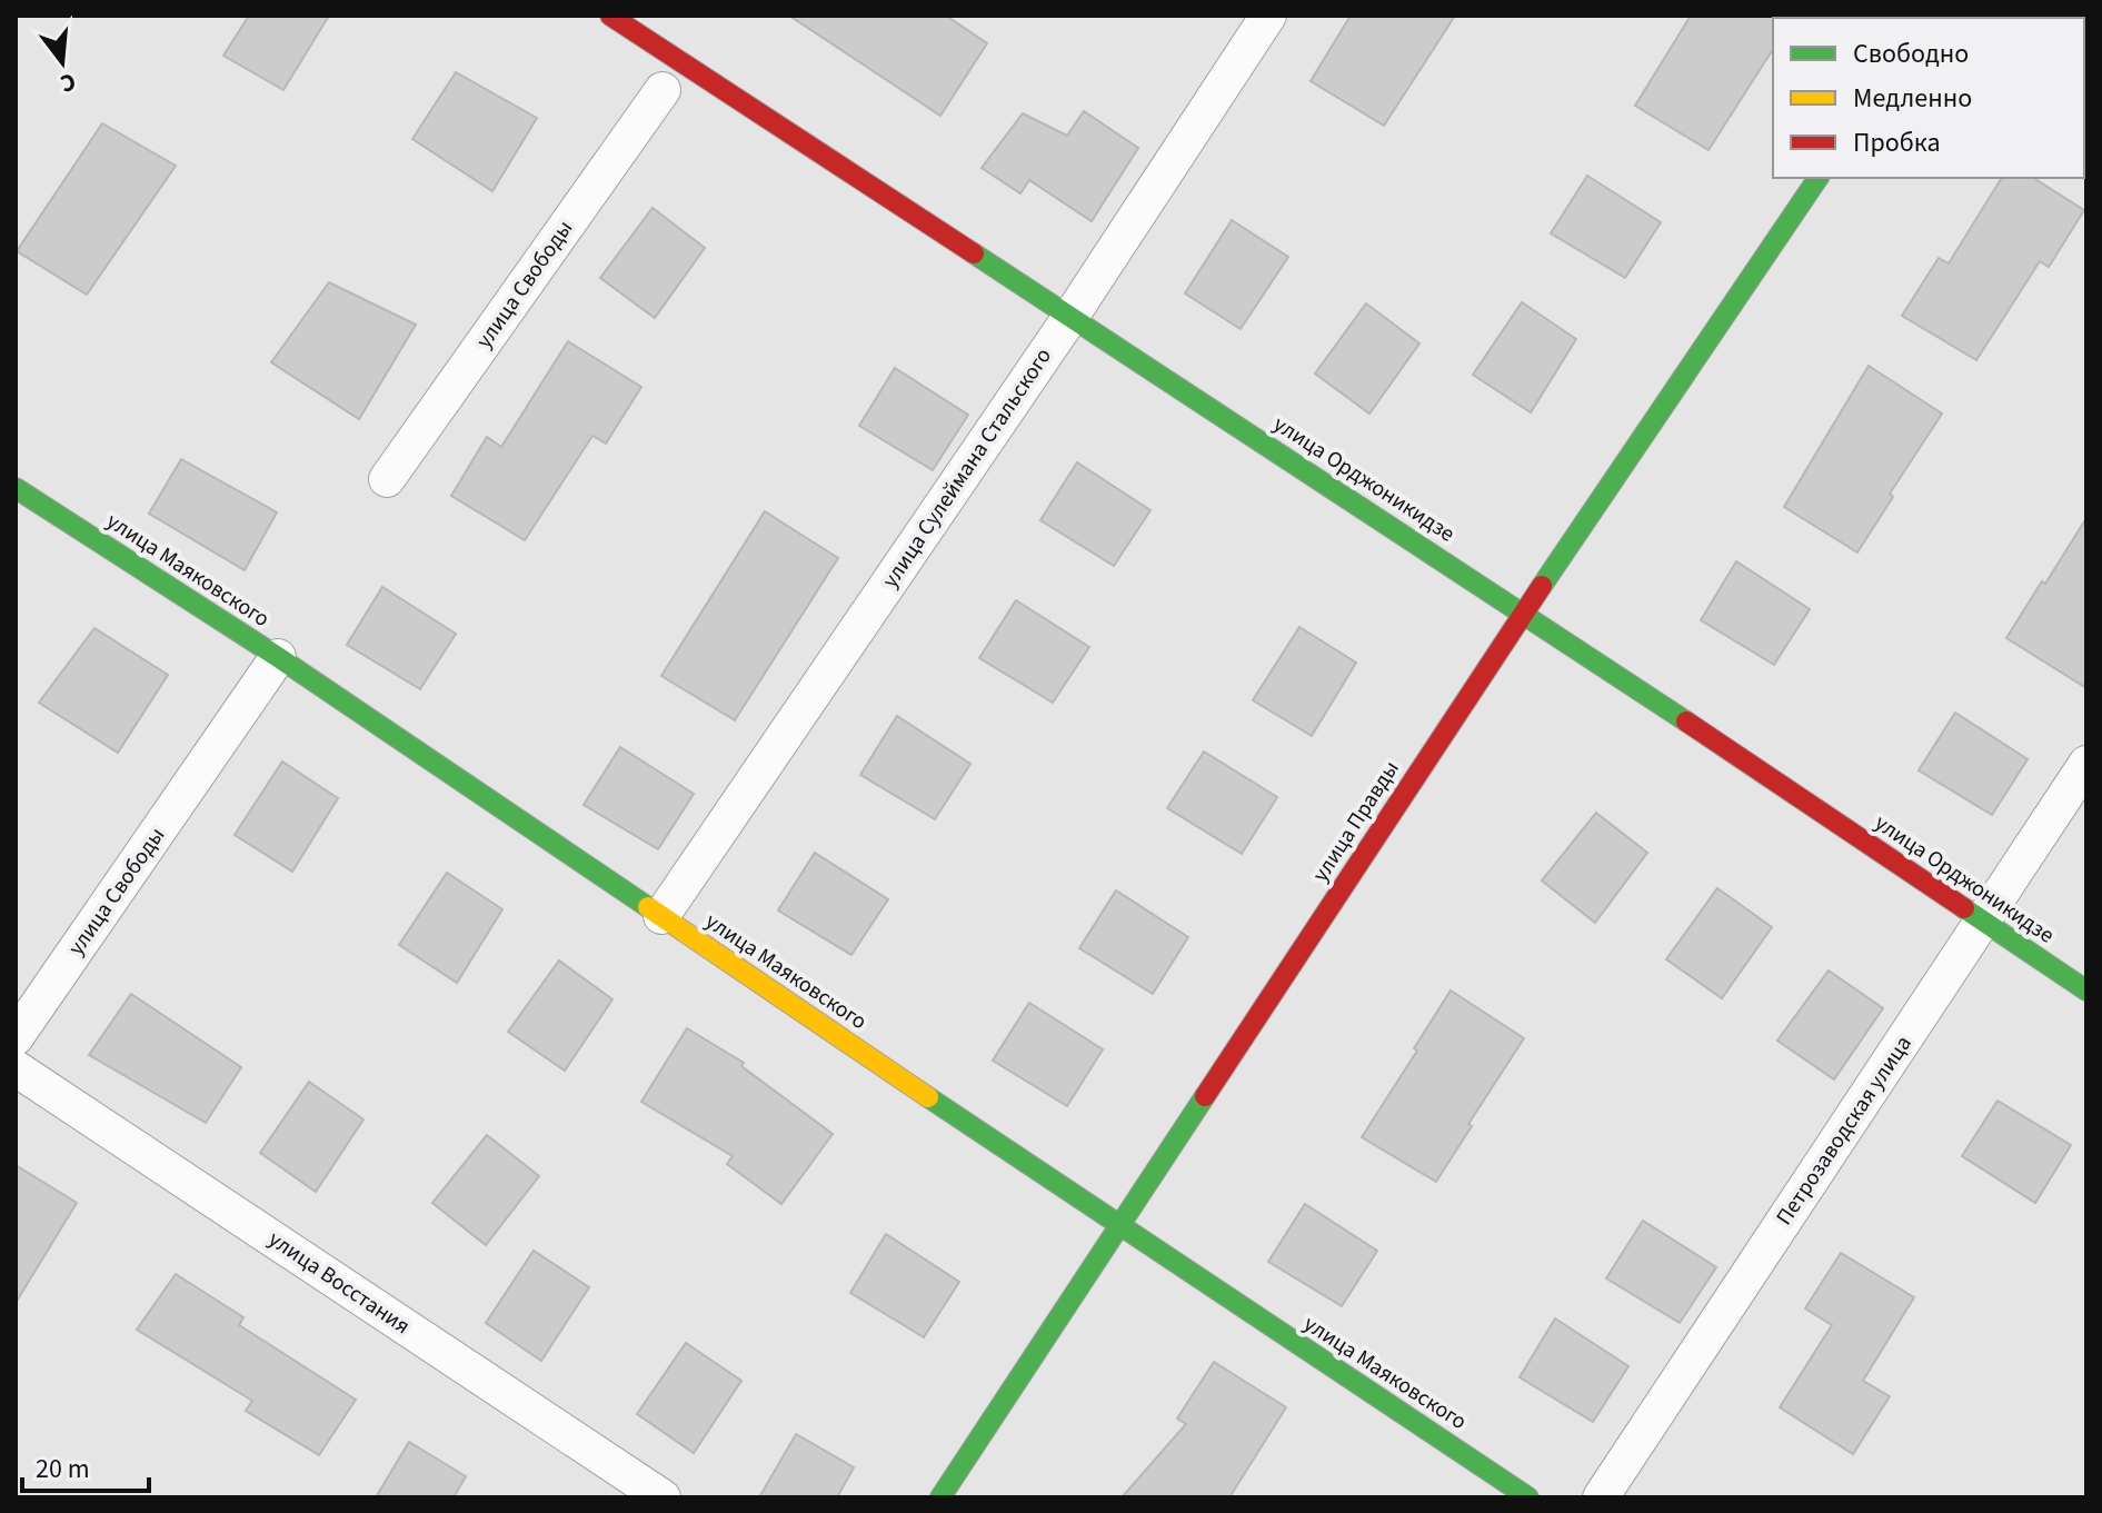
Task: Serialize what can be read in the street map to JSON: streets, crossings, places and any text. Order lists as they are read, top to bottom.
{
  "streets": {
    "street": [
      "улица Свободы",
      "улица Сулеймана Стальского",
      "улица Орджоникидзе",
      "улица Маяковского",
      "улица Правды",
      "Петрозаводская улица",
      "улица Восстания"
    ]
  },
  "crossings": [
    ["улица Свободы", "улица Маяковского"],
    ["улица Сулеймана Стальского", "улица Орджоникидзе"],
    ["улица Сулеймана Стальского", "улица Маяковского"],
    ["улица Орджоникидзе", "улица Правды"],
    ["улица Орджоникидзе", "Петрозаводская улица"],
    ["улица Маяковского", "улица Правды"]
  ],
  "legend": ["Свободно", "Медленно", "Пробка"],
  "scale_bar": "20 m",
  "north": "bottom"
}
